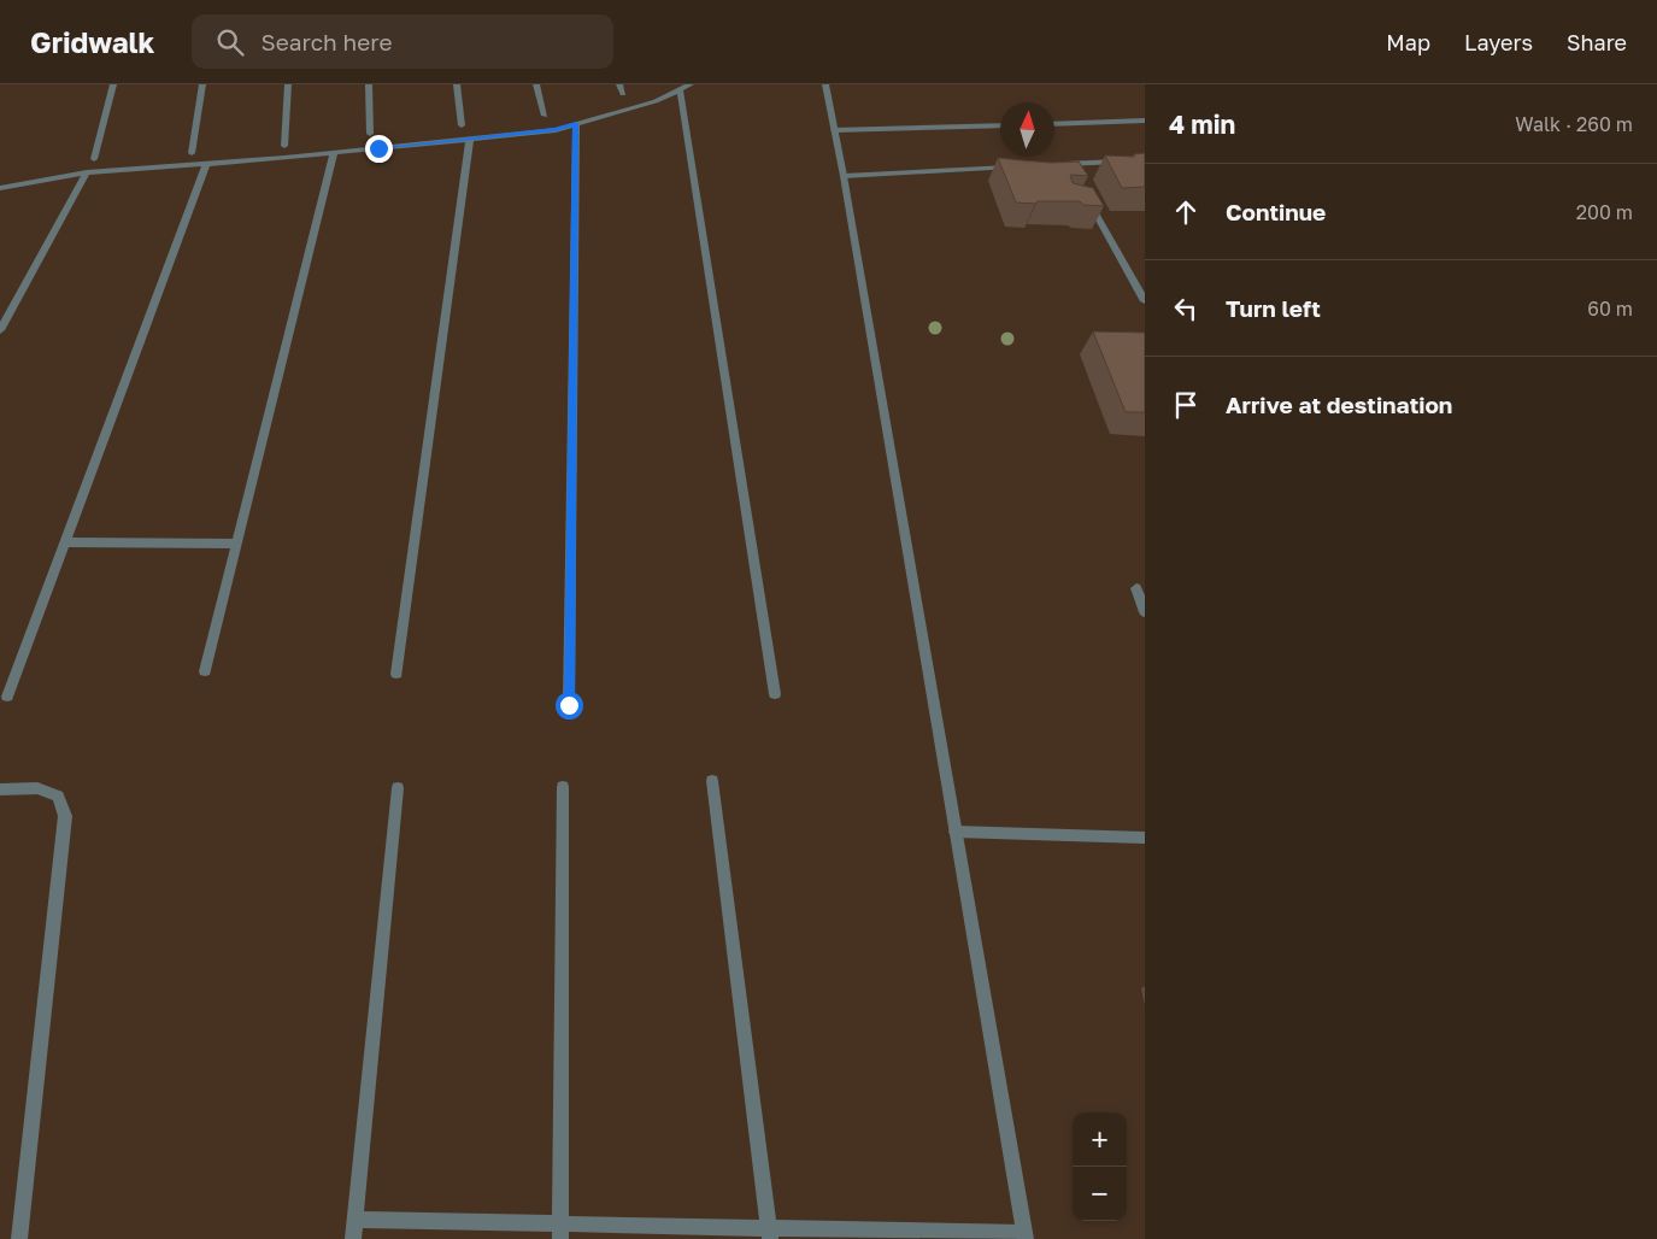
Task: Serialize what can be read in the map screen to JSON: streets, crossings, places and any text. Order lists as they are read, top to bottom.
{
  "north": "top",
  "page": {
    "header": "Gridwalk",
    "search": "Search here",
    "nav": ["Map", "Layers", "Share"],
    "heading": ["4 min", "Walk · 260 m"],
    "list": [
      ["Continue", "200 m"],
      ["Turn left", "60 m"],
      "Arrive at destination"
    ],
    "map_buttons": ["+", "−"]
  }
}
